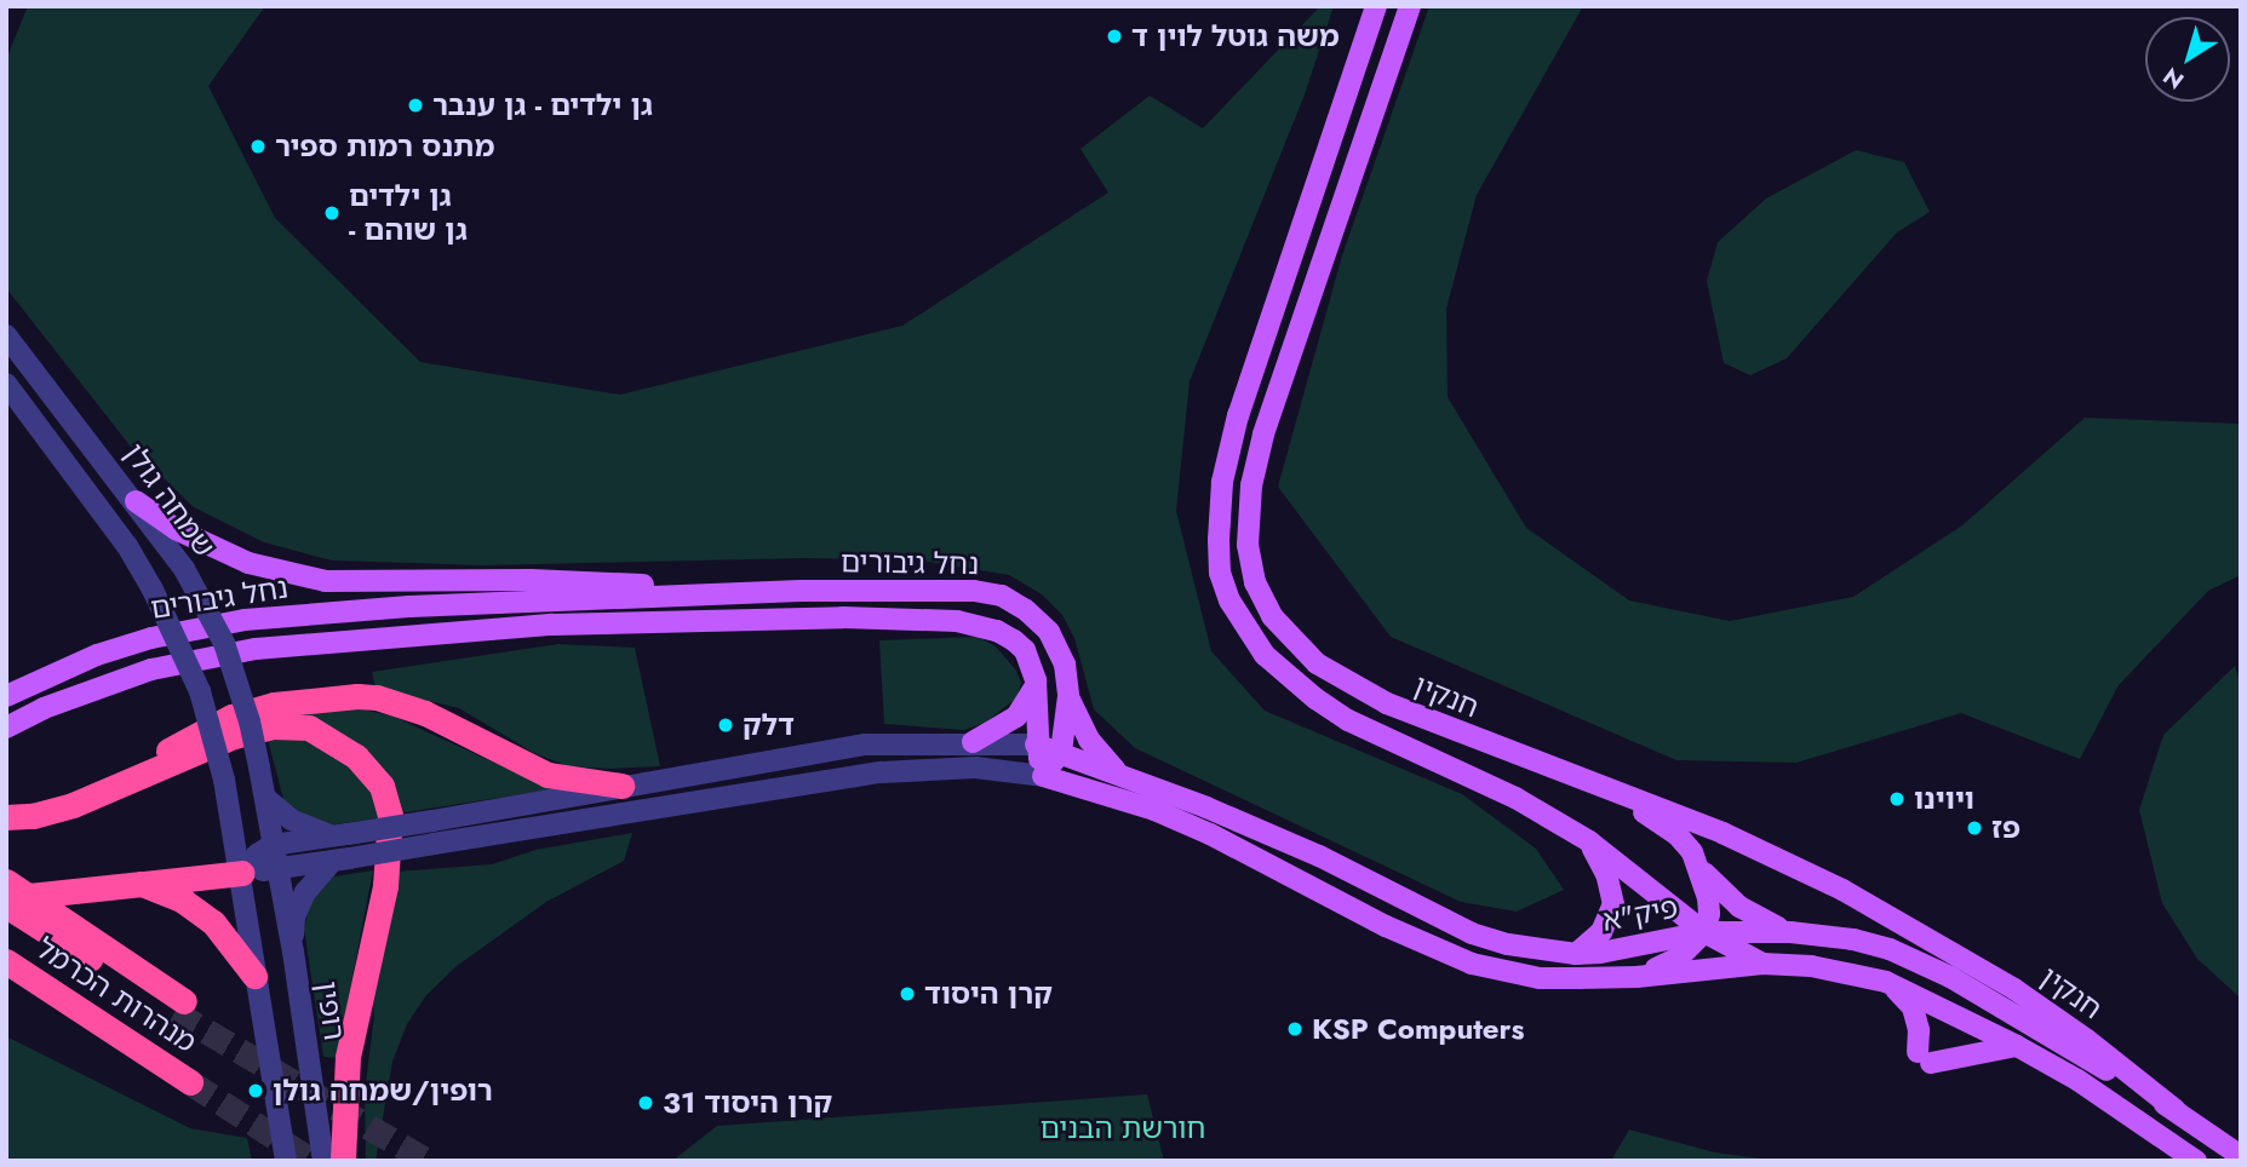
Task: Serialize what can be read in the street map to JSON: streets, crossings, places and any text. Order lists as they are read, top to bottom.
{
  "streets": {
    "highway": ["מנהרות הכרמל"],
    "main road": ["נחל גיבורים", "חנקין", "פיק\"א"],
    "street": ["שמחה גולן", "רופין"]
  },
  "crossings": [
    ["שמחה גולן", "רופין"],
    ["נחל גיבורים", "פיק\"א"],
    ["חנקין", "פיק\"א"]
  ],
  "parks": ["חורשת הבנים"],
  "places": [
    "משה גוטל לוין ד",
    "גן ילדים - גן ענבר",
    "מתנס רמות ספיר",
    "גן ילדים - גן שוהם",
    "דלק",
    "ויוינו",
    "פז",
    "קרן היסוד",
    "KSP Computers",
    "רופין/שמחה גולן",
    "קרן היסוד 31"
  ],
  "north": "bottom left"
}
